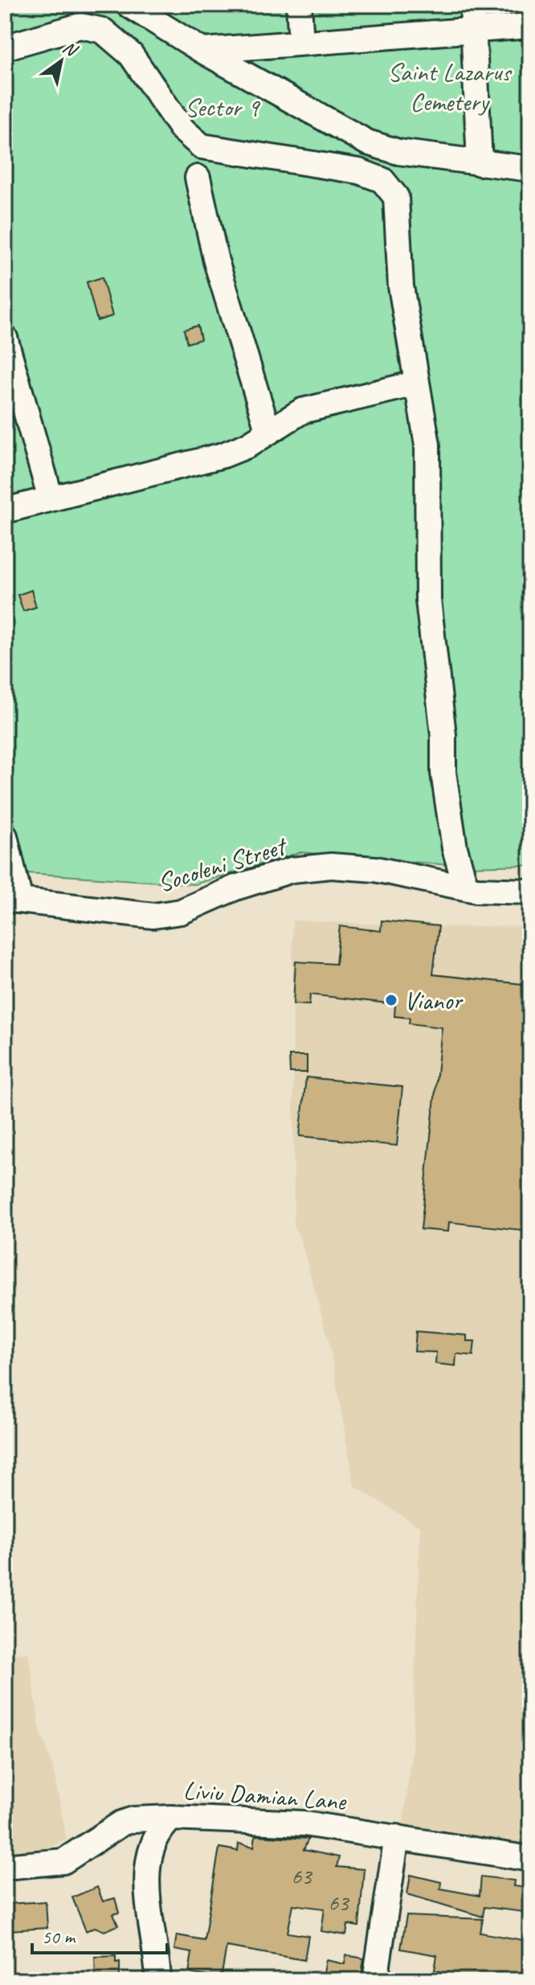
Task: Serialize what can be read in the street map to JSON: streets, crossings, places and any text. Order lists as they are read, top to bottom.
{
  "streets": {
    "street": ["Socoleni Street", "Liviu Damian Lane"]
  },
  "parks": ["Saint Lazarus Cemetery", "Sector 9"],
  "places": ["Vianor"],
  "house_numbers": ["63", "63"],
  "scale_bar": "50 m",
  "north": "top right"
}
